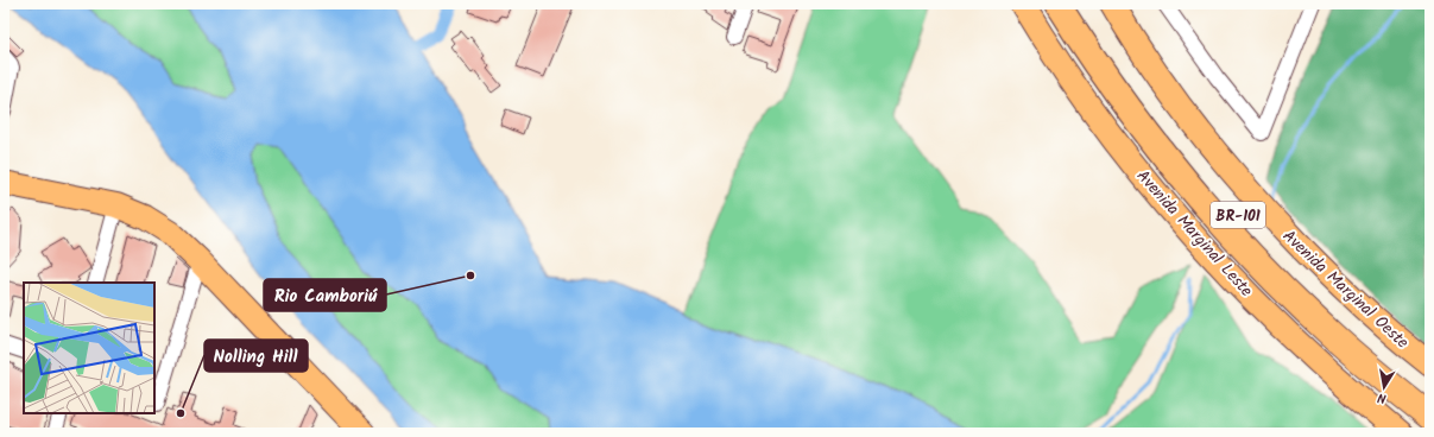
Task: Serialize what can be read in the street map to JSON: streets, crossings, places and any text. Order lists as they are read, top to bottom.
{
  "streets": {
    "highway": ["BR-101"],
    "main road": ["Avenida Marginal Leste", "Avenida Marginal Oeste"]
  },
  "places": ["Rio Camboriú", "Nolling Hill"],
  "north": "bottom"
}
